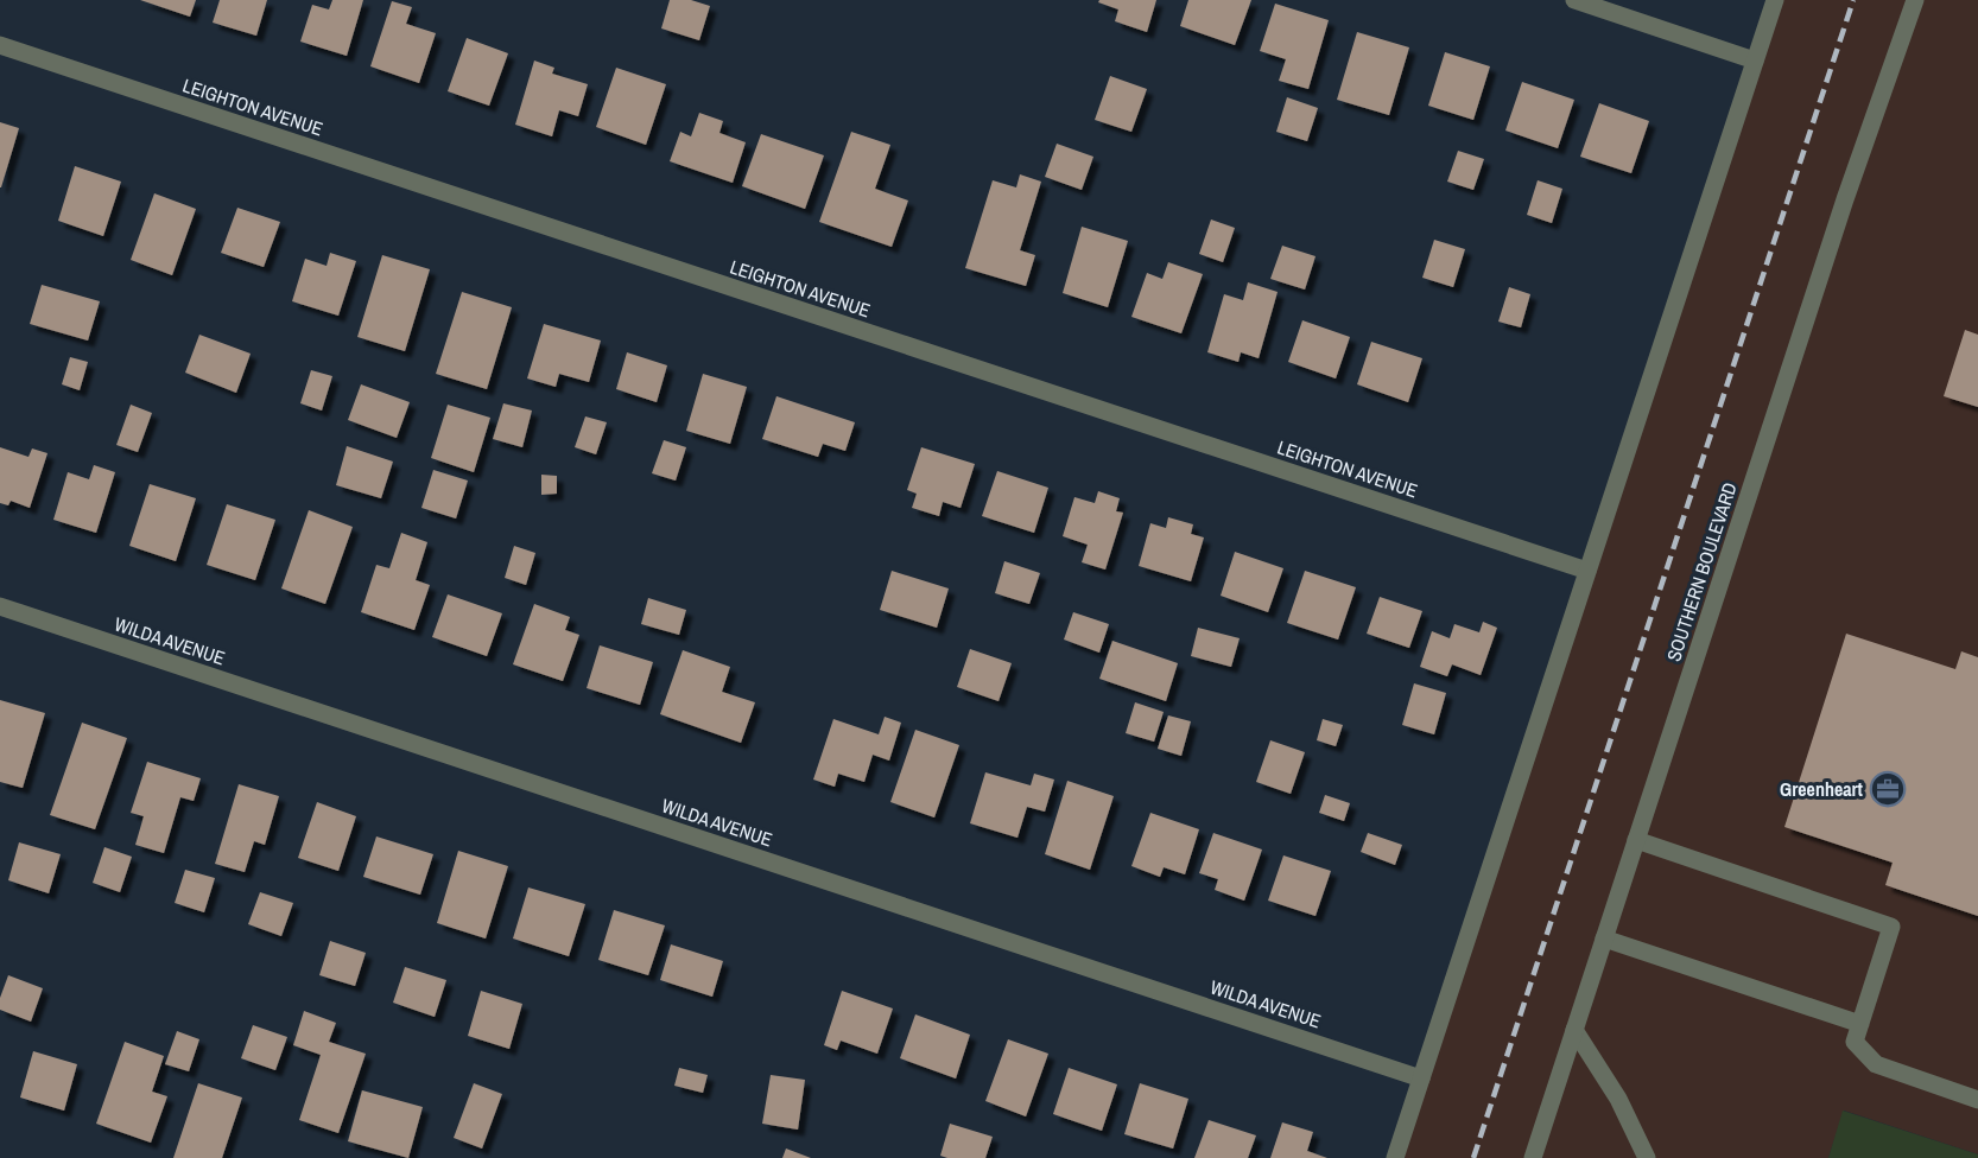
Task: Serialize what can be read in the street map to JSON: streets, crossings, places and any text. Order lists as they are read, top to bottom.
{
  "streets": {
    "street": ["LEIGHTON AVENUE", "SOUTHERN BOULEVARD", "WILDA AVENUE"]
  },
  "places": {
    "office": ["Greenheart"]
  }
}
